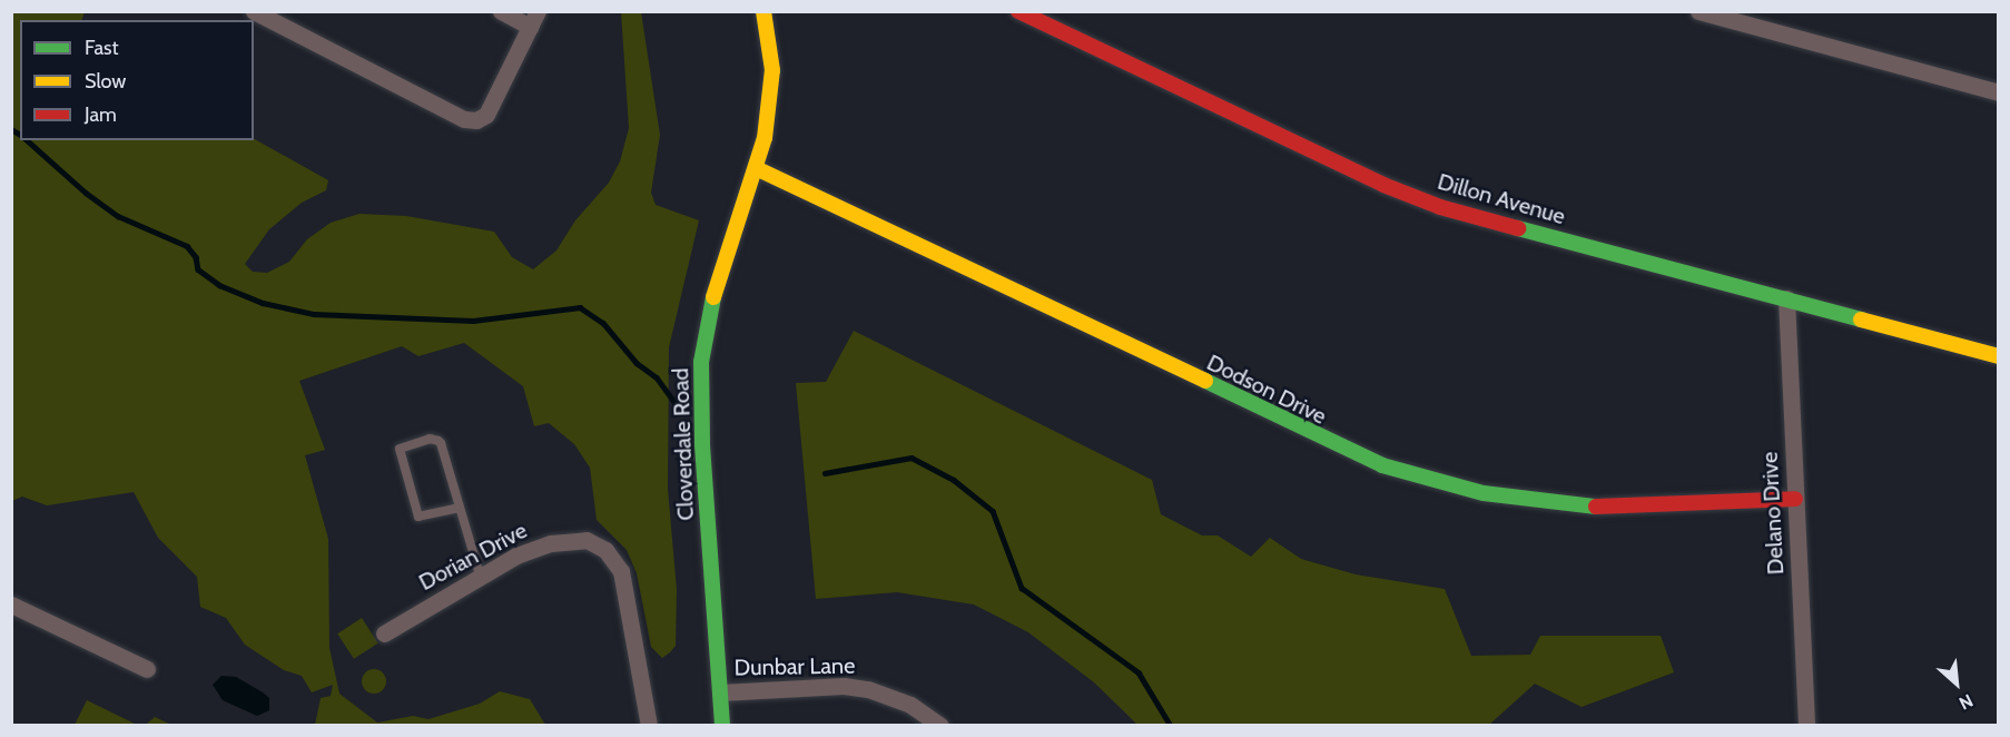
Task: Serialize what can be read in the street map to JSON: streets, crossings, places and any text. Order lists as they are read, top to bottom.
{
  "streets": {
    "street": [
      "Dillon Avenue",
      "Dodson Drive",
      "Cloverdale Road",
      "Delano Drive",
      "Dorian Drive",
      "Dunbar Lane"
    ]
  },
  "crossings": [
    ["Dillon Avenue", "Delano Drive"],
    ["Dodson Drive", "Cloverdale Road"],
    ["Dodson Drive", "Delano Drive"],
    ["Cloverdale Road", "Dunbar Lane"]
  ],
  "legend": ["Fast", "Slow", "Jam"],
  "north": "bottom right"
}
